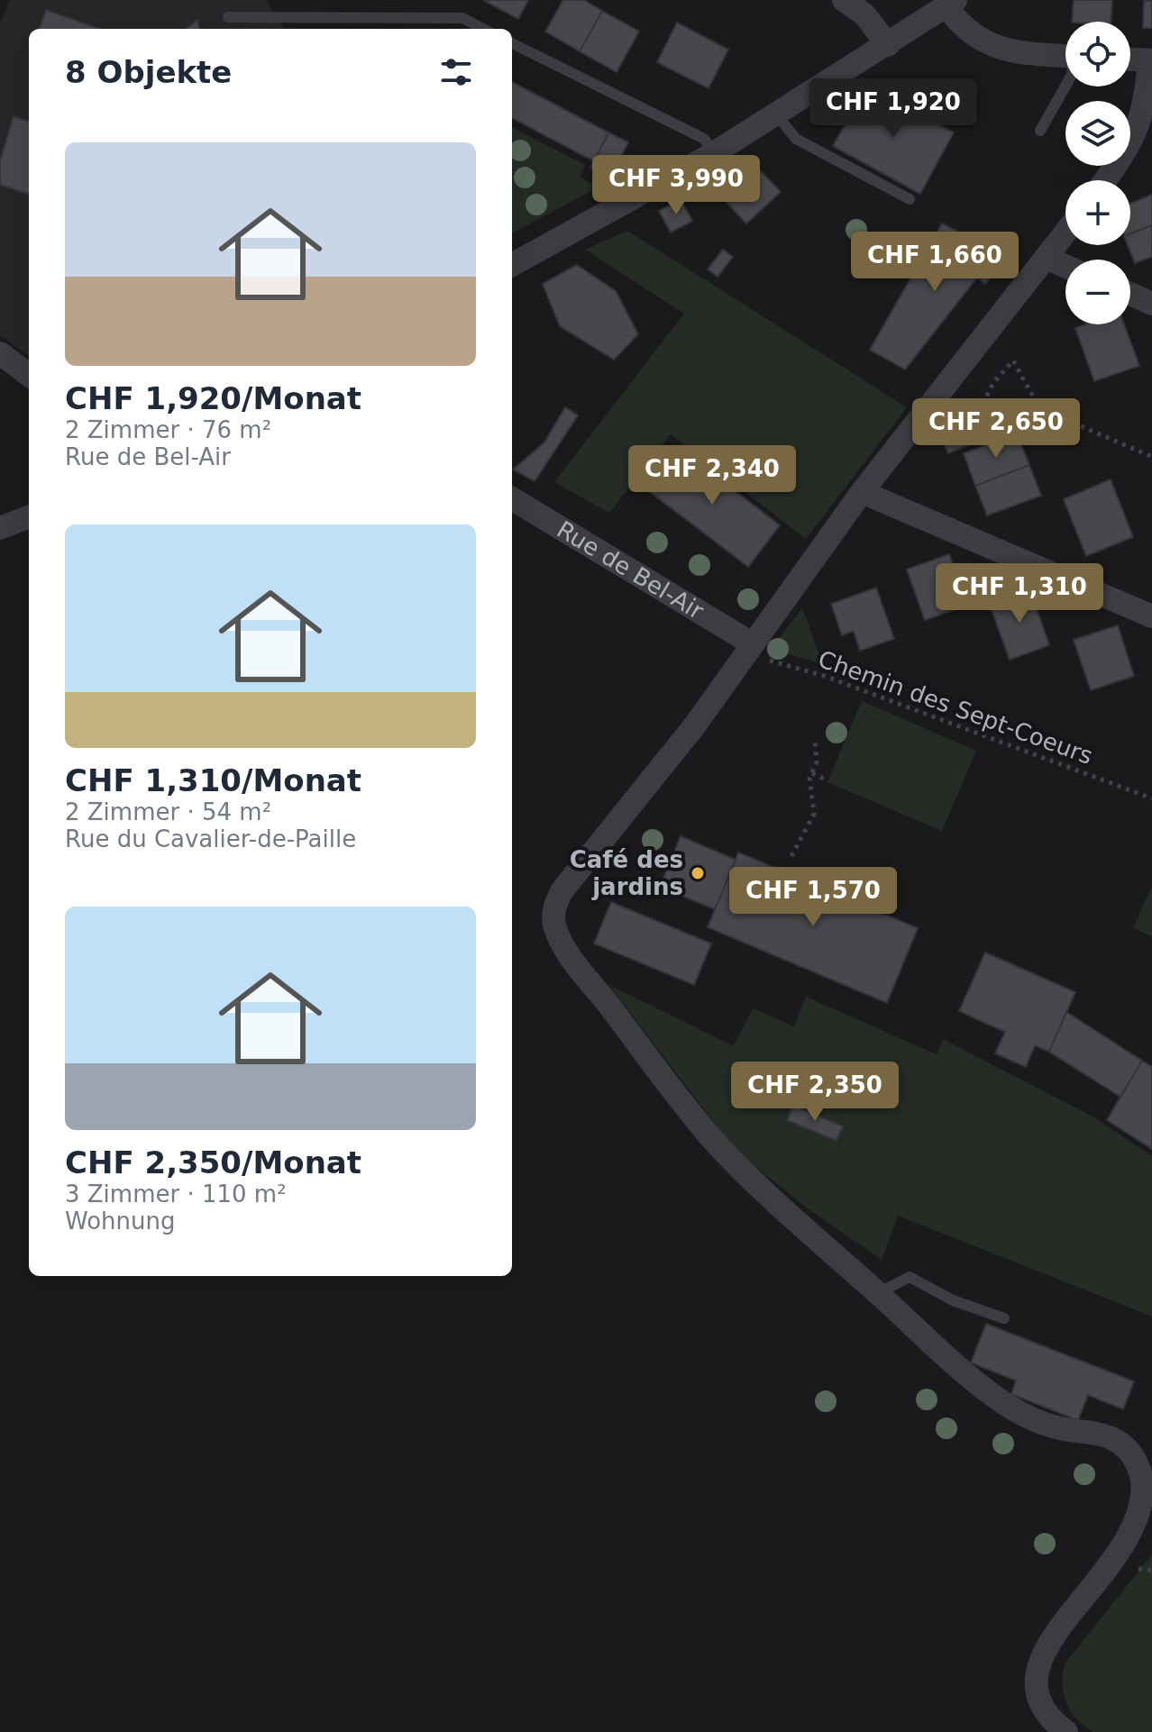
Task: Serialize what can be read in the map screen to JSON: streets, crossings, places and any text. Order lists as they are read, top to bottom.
{
  "streets": {
    "street": ["Rue de Bel-Air"],
    "path": ["Chemin des Sept-Coeurs"]
  },
  "crossings": [
    ["Rue de Bel-Air", "Chemin des Sept-Coeurs"]
  ],
  "places": ["Café des jardins"],
  "page": {
    "map_buttons": ["+", "−"],
    "heading": "8 Objekte",
    "price": [
      "CHF 1,920",
      "CHF 3,990",
      "CHF 1,660",
      "CHF 2,650",
      "CHF 2,340",
      "CHF 1,310",
      "CHF 1,570",
      "CHF 2,350"
    ],
    "list": [
      {
        "name": "CHF 1,920/Monat",
        "note": "2 Zimmer · 76 m² · Rue de Bel-Air"
      },
      {
        "name": "CHF 1,310/Monat",
        "note": "2 Zimmer · 54 m² · Rue du Cavalier-de-Paille"
      },
      {
        "name": "CHF 2,350/Monat",
        "note": "3 Zimmer · 110 m² · Wohnung"
      }
    ]
  }
}
